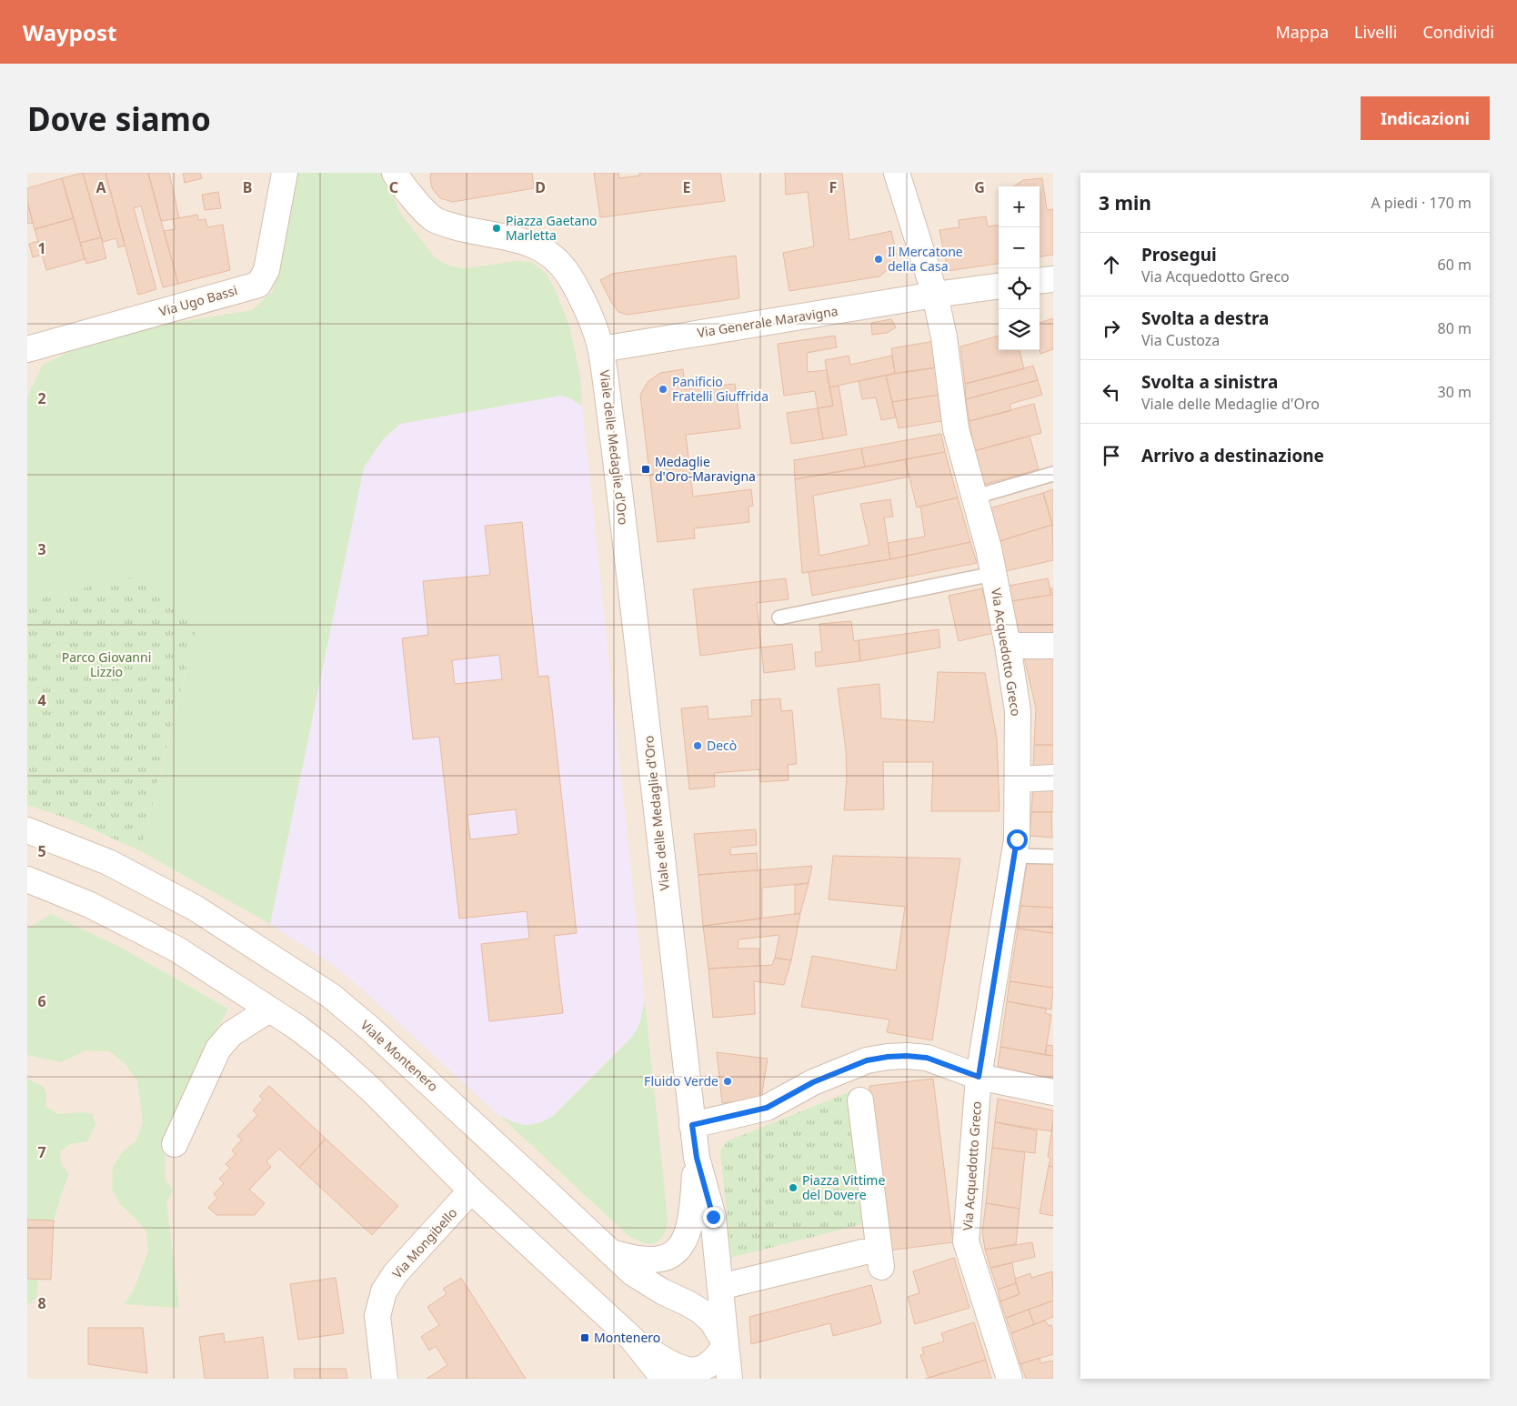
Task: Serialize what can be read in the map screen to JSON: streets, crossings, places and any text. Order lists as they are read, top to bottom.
{
  "streets": {
    "street": [
      "Via Ugo Bassi",
      "Via Generale Maravigna",
      "Viale delle Medaglie d'Oro",
      "Via Acquedotto Greco",
      "Viale Montenero",
      "Via Mongibello"
    ]
  },
  "crossings": [
    ["Via Generale Maravigna", "Viale delle Medaglie d'Oro"],
    ["Via Generale Maravigna", "Via Acquedotto Greco"],
    ["Viale delle Medaglie d'Oro", "Viale Montenero"]
  ],
  "parks": ["Parco Giovanni Lizzio"],
  "places": {
    "other": [
      "Piazza Gaetano Marletta",
      "Il Mercatone della Casa",
      "Panificio Fratelli Giuffrida",
      "Decò",
      "Fluido Verde",
      "Piazza Vittime del Dovere"
    ],
    "transit": ["Medaglie d'Oro-Maravigna", "Montenero"]
  },
  "page": {
    "header": "Waypost",
    "nav": ["Mappa", "Livelli", "Condividi"],
    "buttons": "Indicazioni",
    "title": "Dove siamo",
    "heading": ["3 min", "A piedi · 170 m"],
    "map_buttons": ["+", "−"],
    "list": [
      ["Prosegui", "Via Acquedotto Greco", "60 m"],
      ["Svolta a destra", "Via Custoza", "80 m"],
      ["Svolta a sinistra", "Viale delle Medaglie d'Oro", "30 m"],
      "Arrivo a destinazione"
    ]
  },
  "grid": {
    "columns": [
      "A",
      "B",
      "C",
      "D",
      "E",
      "F",
      "G"
    ],
    "rows": [
      "1",
      "2",
      "3",
      "4",
      "5",
      "6",
      "7",
      "8"
    ]
  }
}
